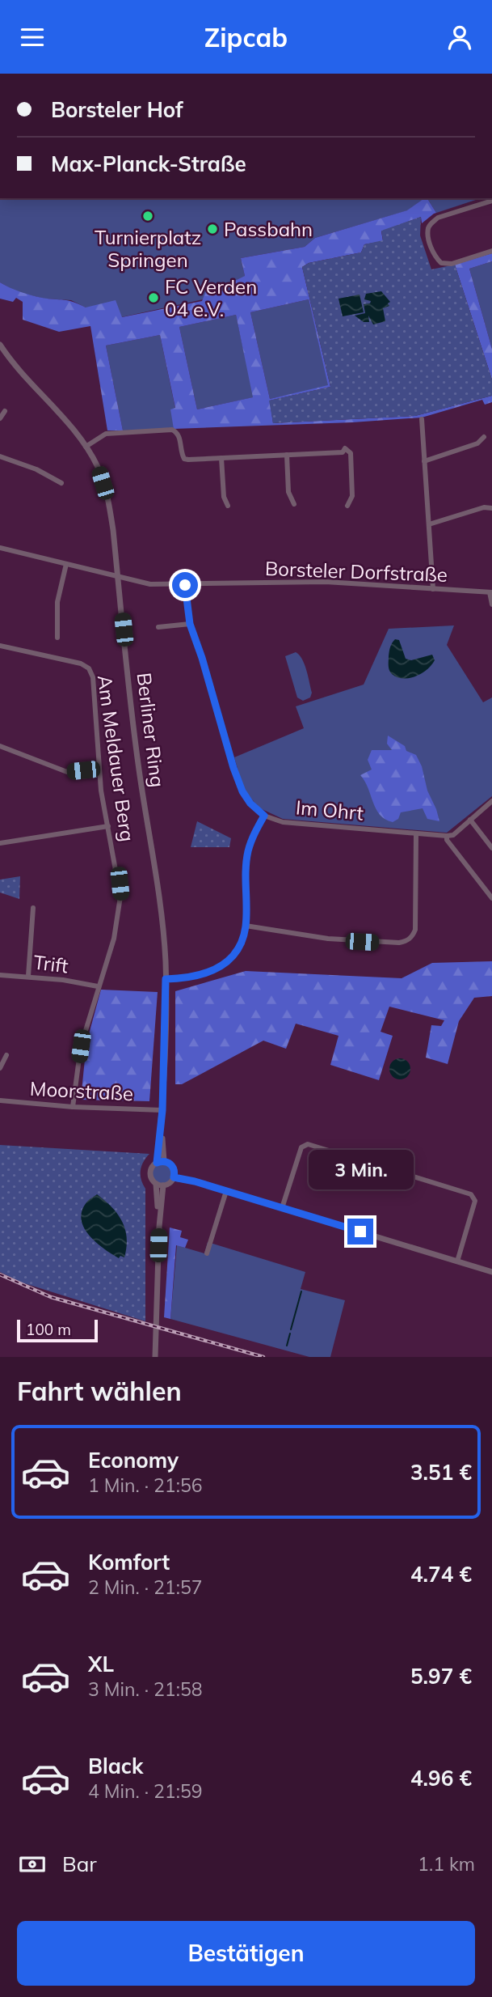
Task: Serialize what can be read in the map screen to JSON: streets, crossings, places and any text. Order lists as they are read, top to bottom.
{
  "streets": {
    "street": [
      "Borsteler Dorfstraße",
      "Berliner Ring",
      "Am Meldauer Berg",
      "Im Ohrt",
      "Trift",
      "Moorstraße"
    ]
  },
  "crossings": [
    ["Borsteler Dorfstraße", "Berliner Ring"],
    ["Berliner Ring", "Moorstraße"],
    ["Am Meldauer Berg", "Trift"],
    ["Am Meldauer Berg", "Moorstraße"]
  ],
  "places": ["Turnierplatz Springen", "Passbahn", "FC Verden 04 e.V."],
  "scale_bar": "100 m",
  "page": {
    "header": "Zipcab",
    "banner": ["Borsteler Hof", "Max-Planck-Straße"],
    "bubble": "3 Min.",
    "scale": "100 m",
    "heading": "Fahrt wählen",
    "list": [
      {
        "name": "Economy",
        "note": "1 Min. · 21:56",
        "value": "3.51 €"
      },
      {
        "name": "Komfort",
        "note": "2 Min. · 21:57",
        "value": "4.74 €"
      },
      {
        "name": "XL",
        "note": "3 Min. · 21:58",
        "value": "5.97 €"
      },
      {
        "name": "Black",
        "note": "4 Min. · 21:59",
        "value": "4.96 €"
      }
    ],
    "pay": ["Bar", "1.1 km"],
    "buttons": "Bestätigen"
  }
}
